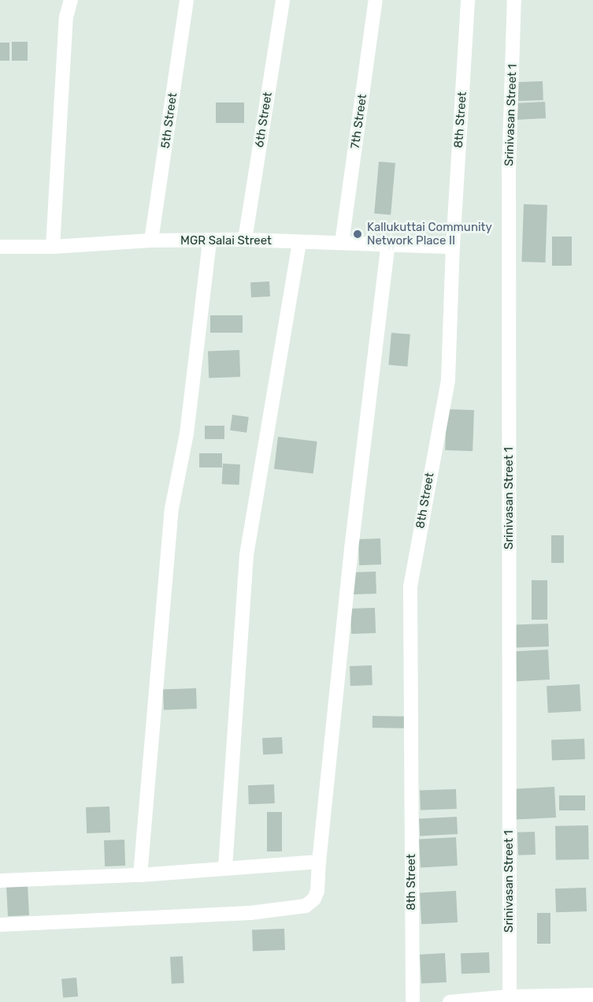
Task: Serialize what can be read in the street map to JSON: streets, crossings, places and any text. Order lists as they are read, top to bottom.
{
  "streets": {
    "street": [
      "Srinivasan Street 1",
      "6th Street",
      "8th Street",
      "5th Street",
      "7th Street",
      "MGR Salai Street"
    ]
  },
  "crossings": [
    ["6th Street", "MGR Salai Street"],
    ["8th Street", "MGR Salai Street"],
    ["5th Street", "MGR Salai Street"],
    ["7th Street", "MGR Salai Street"]
  ],
  "places": ["Kallukuttai Community Network Place II"]
}
